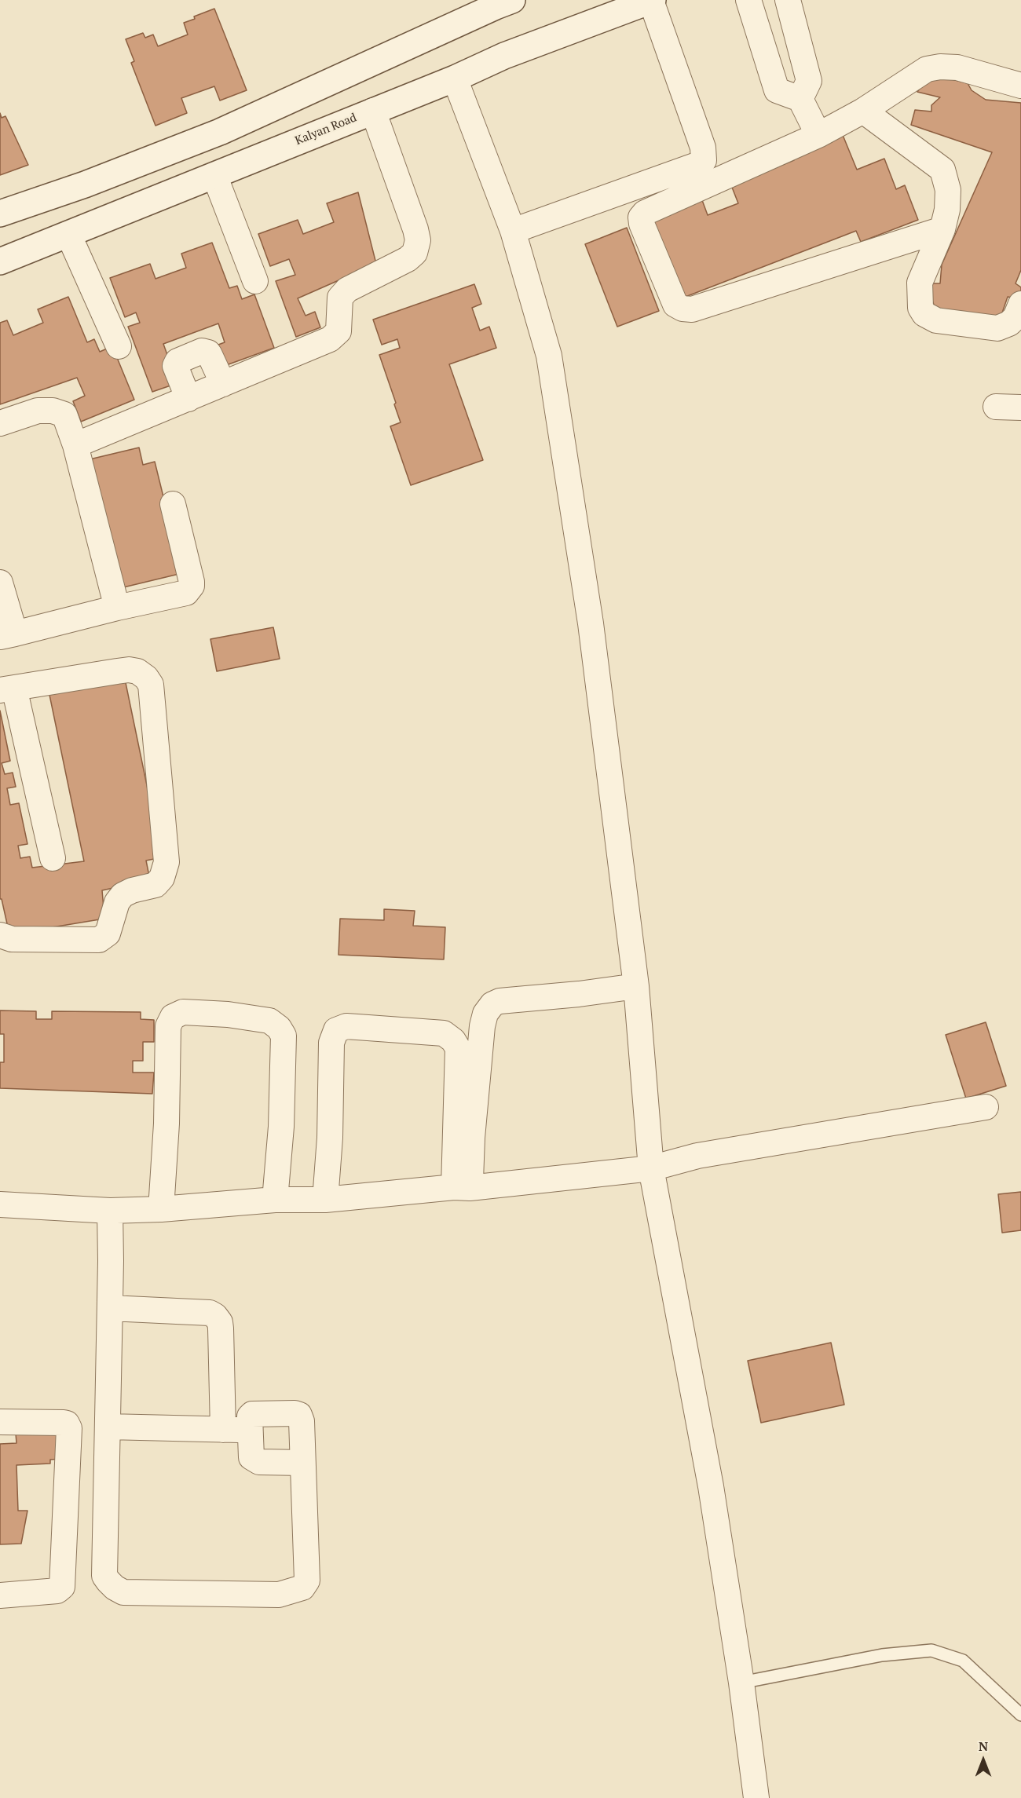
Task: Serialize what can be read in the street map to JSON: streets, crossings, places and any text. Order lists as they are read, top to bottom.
{
  "streets": {
    "main road": ["Kalyan Road"]
  },
  "north": "top"
}
